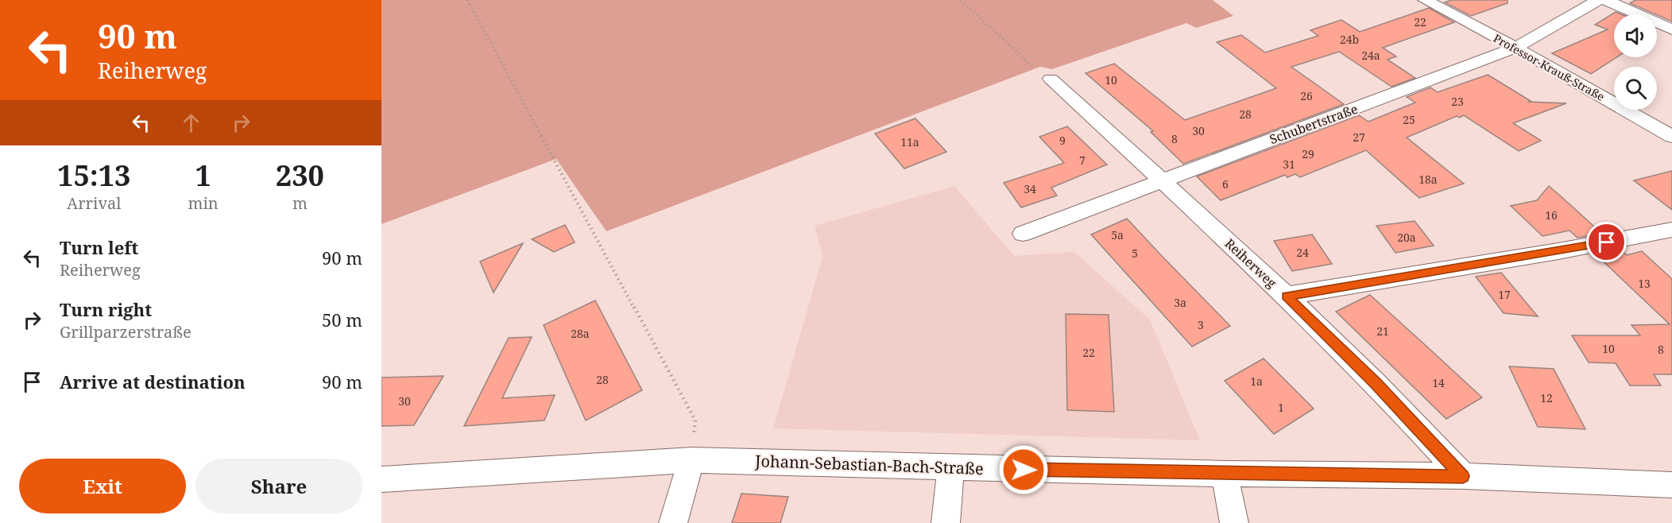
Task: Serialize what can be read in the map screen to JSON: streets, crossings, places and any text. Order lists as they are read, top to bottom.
{
  "streets": {
    "street": [
      "Professor-Krauß-Straße",
      "Schubertstraße",
      "Reiherweg",
      "Johann-Sebastian-Bach-Straße"
    ]
  },
  "crossings": [
    ["Professor-Krauß-Straße", "Schubertstraße"],
    ["Schubertstraße", "Reiherweg"],
    ["Reiherweg", "Johann-Sebastian-Bach-Straße"]
  ],
  "house_numbers": [
    "22",
    "24b",
    "24a",
    "10",
    "26",
    "23",
    "28",
    "25",
    "30",
    "27",
    "8",
    "9",
    "11a",
    "29",
    "7",
    "31",
    "18a",
    "6",
    "34",
    "16",
    "5a",
    "20a",
    "24",
    "5",
    "13",
    "17",
    "3a",
    "3",
    "21",
    "28a",
    "10",
    "8",
    "22",
    "28",
    "1a",
    "14",
    "12",
    "30",
    "1"
  ],
  "page": {
    "turn": ["90 m", "Reiherweg"],
    "eta": [
      "15:13",
      "Arrival",
      "1",
      "min",
      "230",
      "m"
    ],
    "list": [
      {
        "name": "Turn left",
        "note": "Reiherweg",
        "value": "90 m"
      },
      {
        "name": "Turn right",
        "note": "Grillparzerstraße",
        "value": "50 m"
      },
      {
        "name": "Arrive at destination",
        "value": "90 m"
      }
    ],
    "buttons": ["Exit", "Share"]
  }
}
